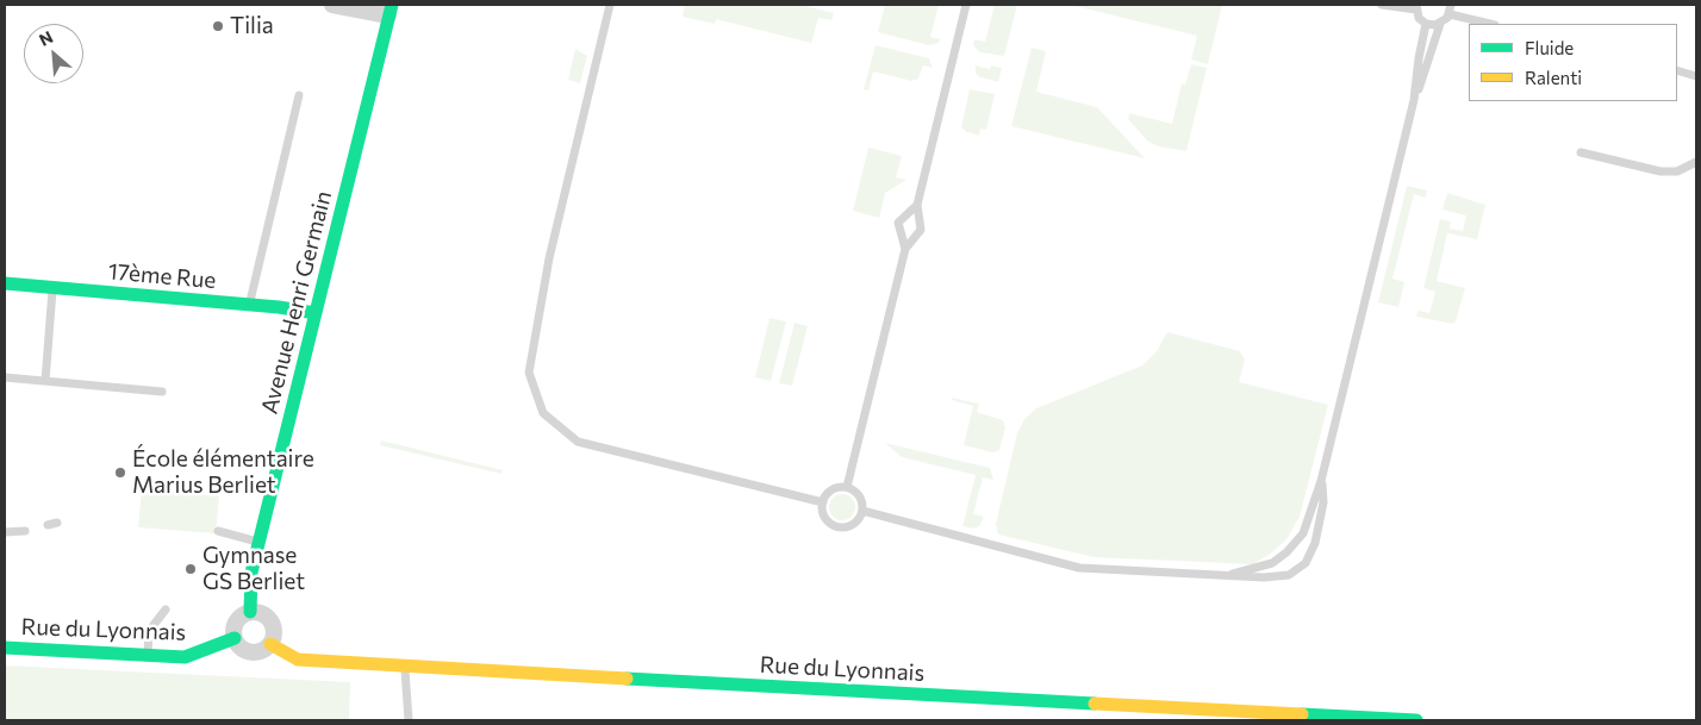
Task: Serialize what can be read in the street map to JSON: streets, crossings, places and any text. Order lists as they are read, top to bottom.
{
  "streets": {
    "street": ["17ème Rue", "Avenue Henri Germain", "Rue du Lyonnais"]
  },
  "crossings": [
    ["17ème Rue", "Avenue Henri Germain"],
    ["Avenue Henri Germain", "Rue du Lyonnais"]
  ],
  "places": ["Tilia", "École élémentaire Marius Berliet", "Gymnase GS Berliet"],
  "legend": ["Fluide", "Ralenti"],
  "north": "top left"
}
